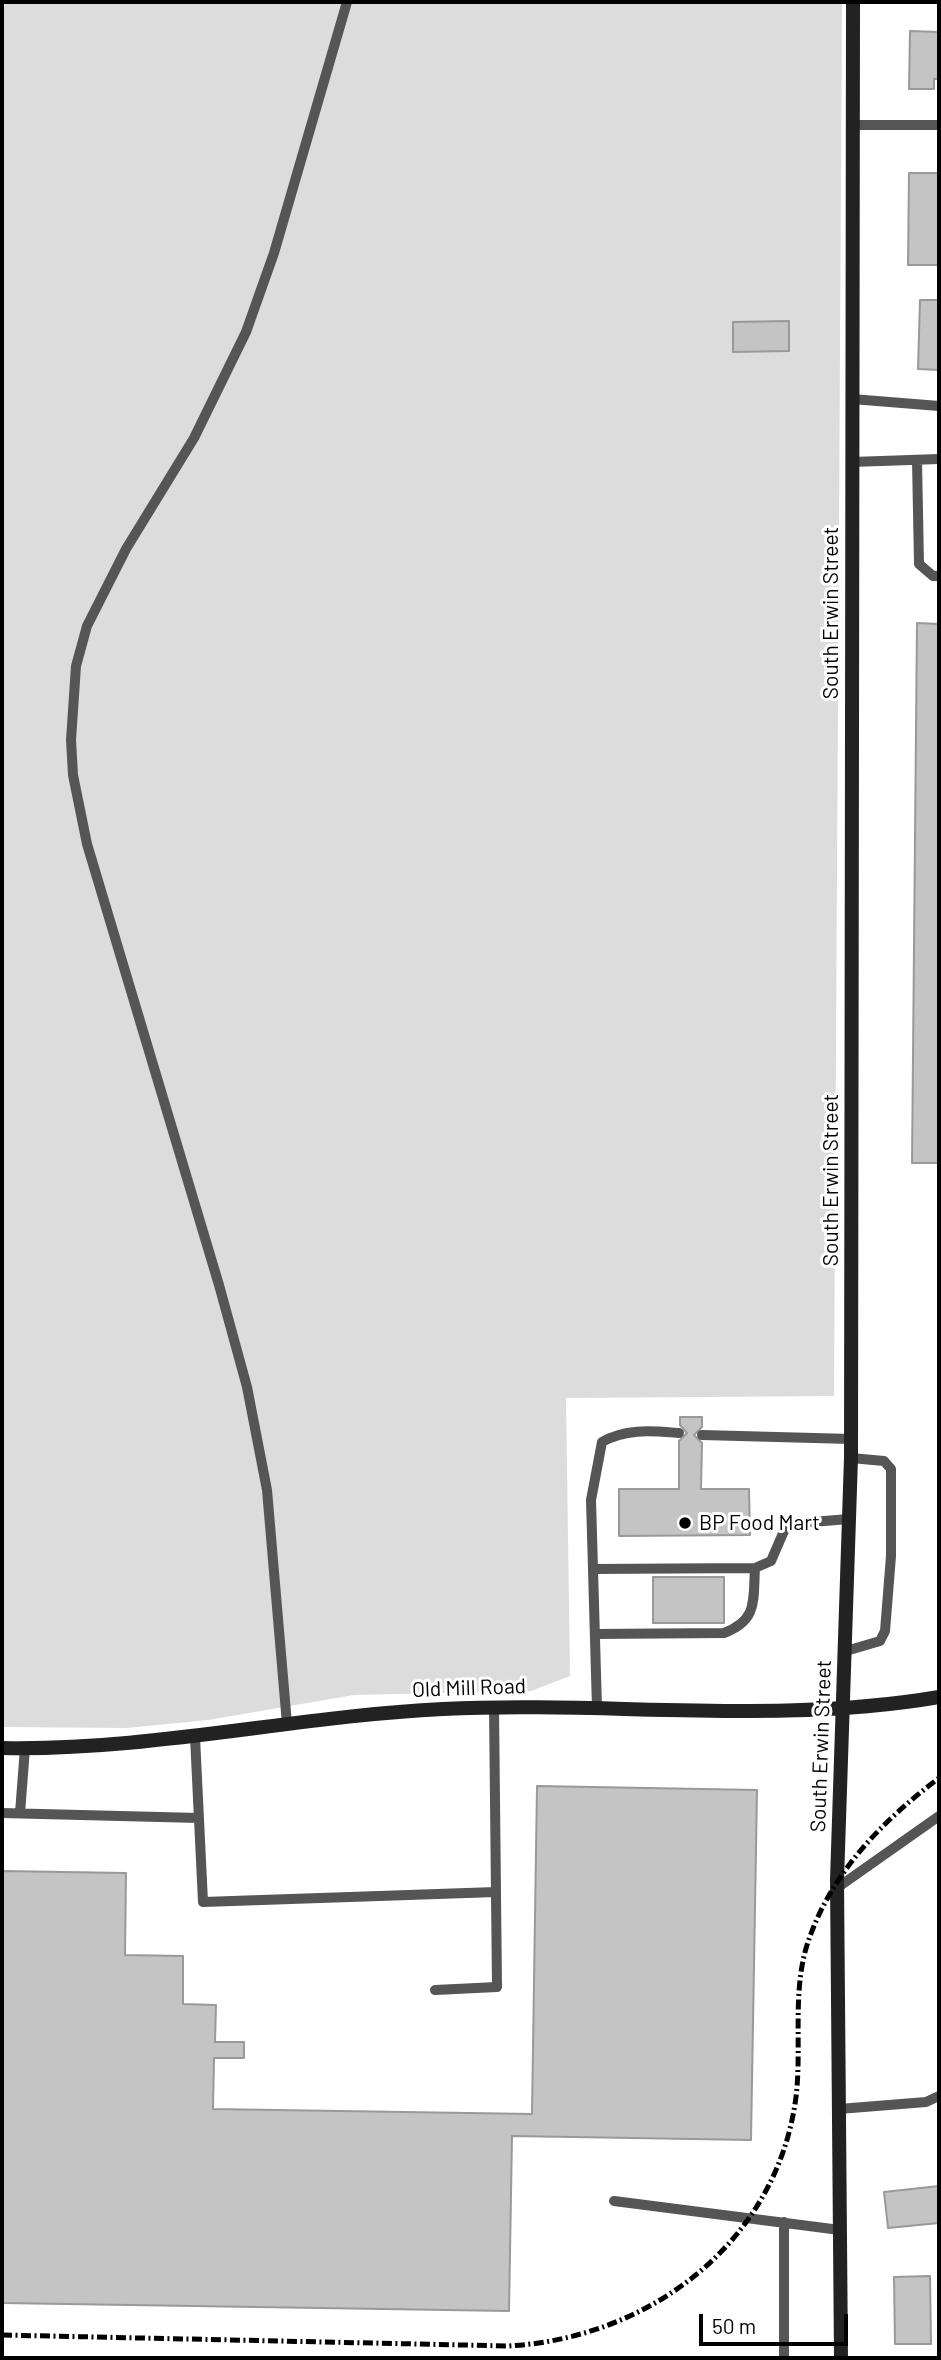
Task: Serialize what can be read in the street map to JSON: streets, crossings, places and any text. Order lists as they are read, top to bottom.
{
  "streets": {
    "street": ["South Erwin Street", "Old Mill Road"]
  },
  "crossings": [
    ["South Erwin Street", "Old Mill Road"]
  ],
  "places": ["BP Food Mart"],
  "scale_bar": "50 m"
}
